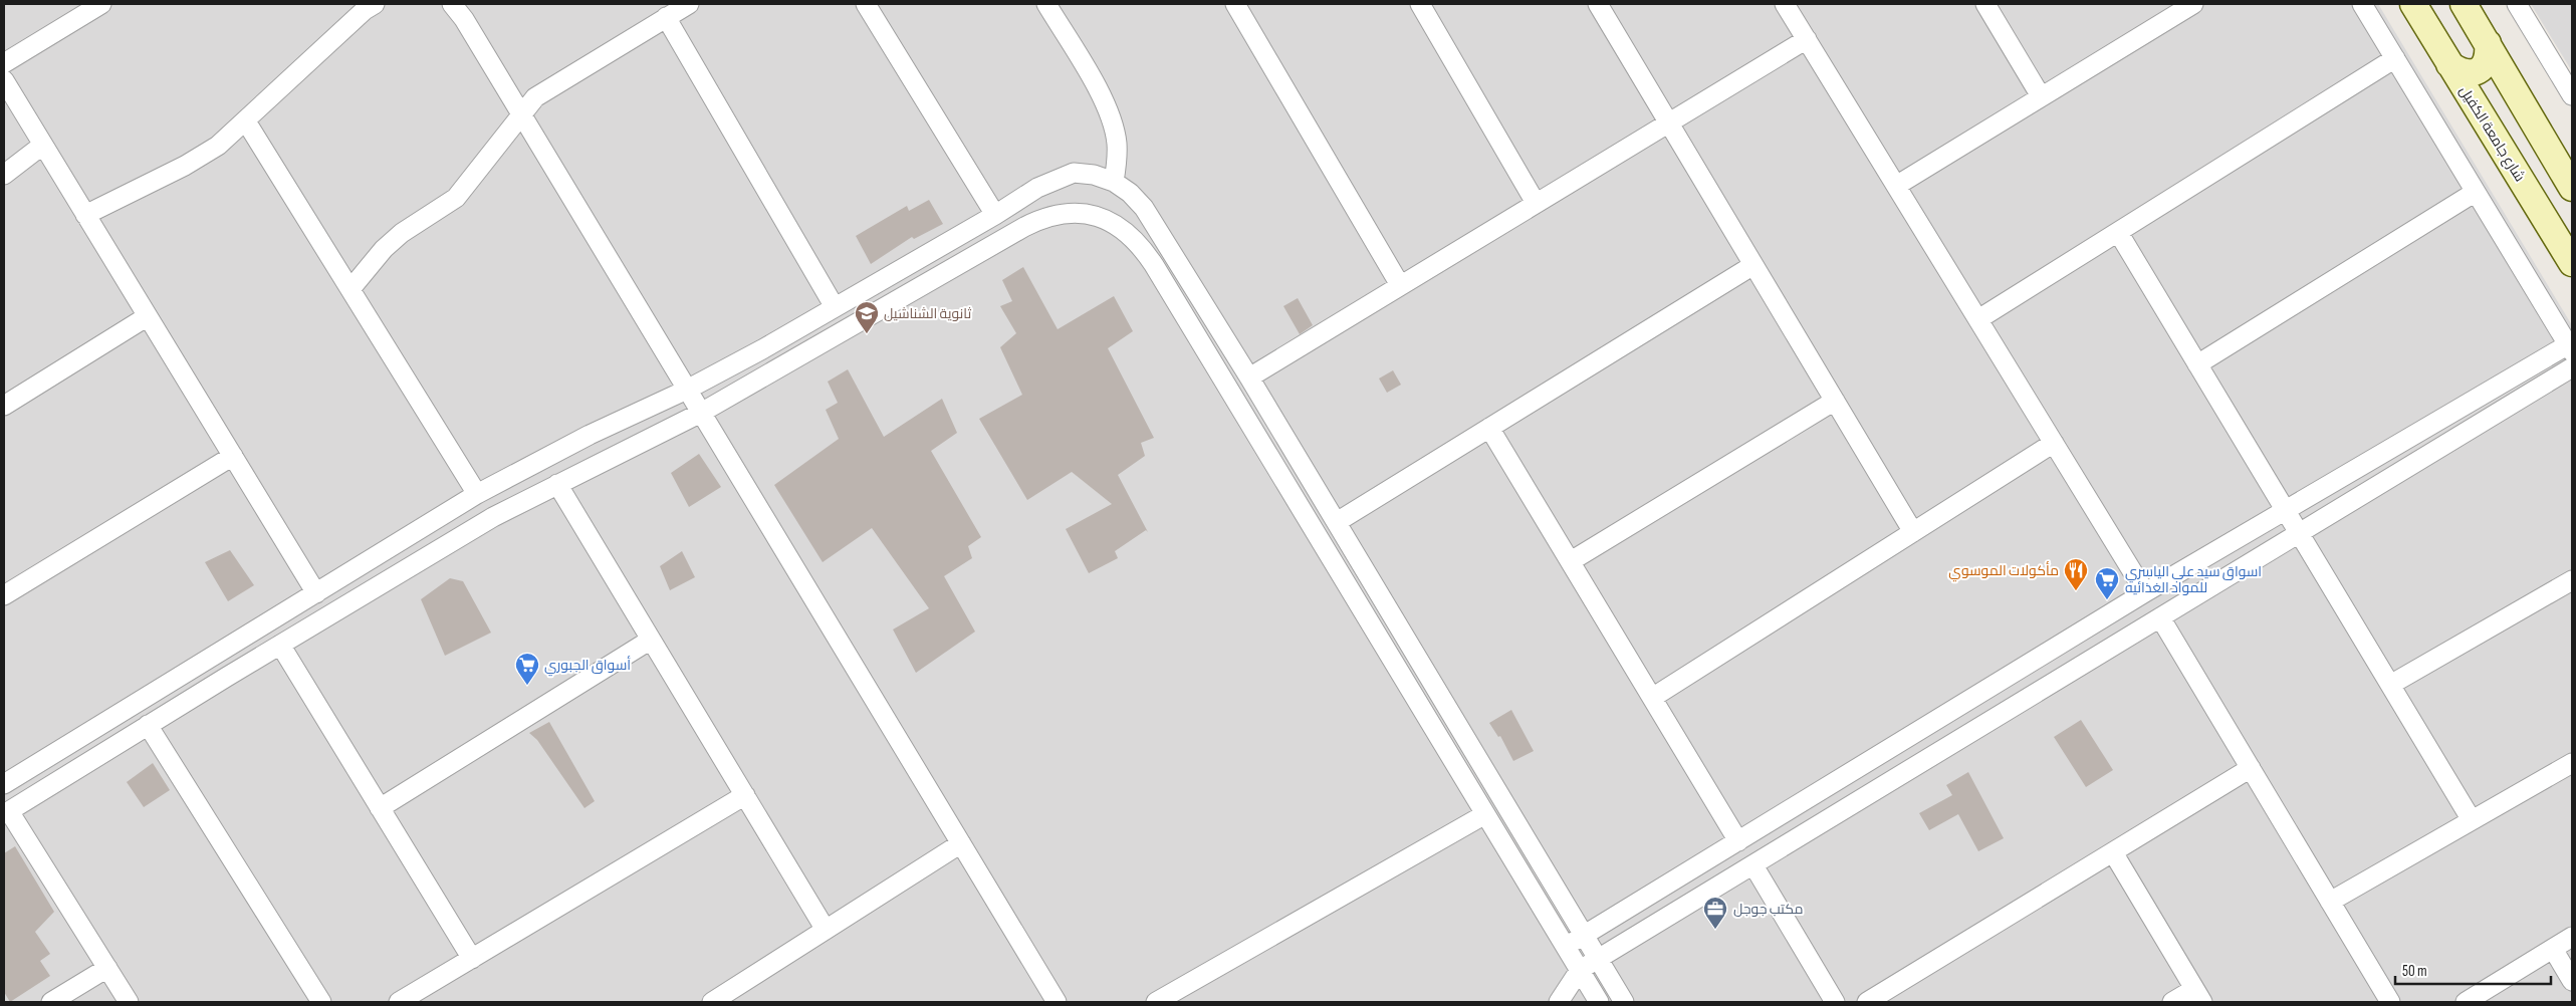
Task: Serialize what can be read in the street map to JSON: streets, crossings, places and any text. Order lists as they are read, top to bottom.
{
  "streets": {
    "main road": ["شارع جامعة الكفيل"]
  },
  "places": {
    "school or university": ["ثانوية الشناشيل"],
    "restaurant": ["مأكولات الموسوي"],
    "supermarket": ["اسواق سيد علي الياسري للمواد الغذائيه", "أسواق الجبوري"],
    "office": ["مكتب جوجل"]
  },
  "scale_bar": "50 m"
}
